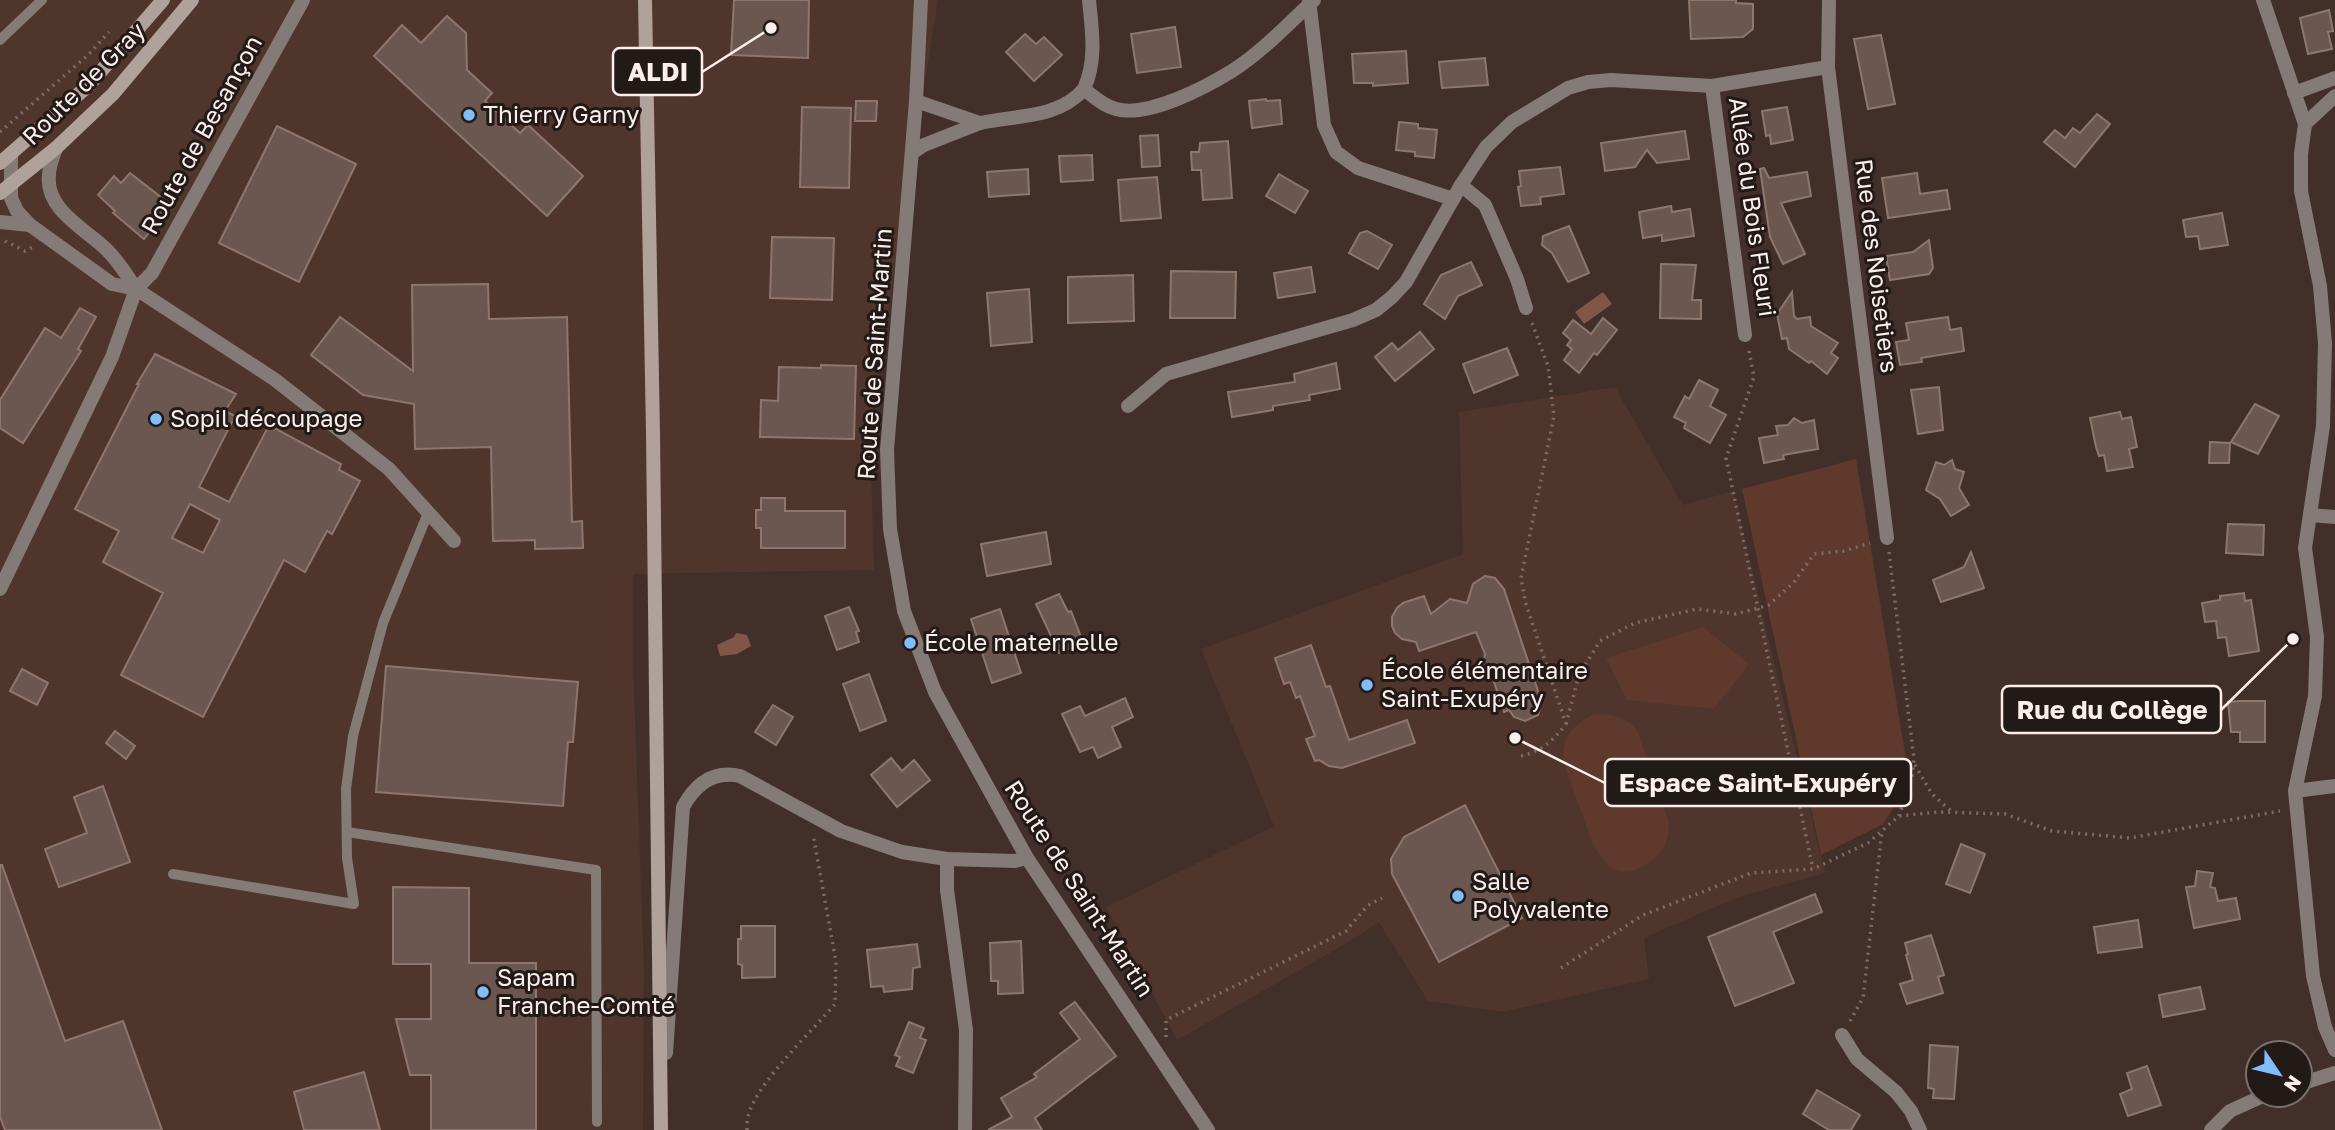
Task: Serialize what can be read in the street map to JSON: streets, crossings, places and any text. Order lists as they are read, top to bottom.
{
  "streets": {
    "main road": ["Route de Gray"],
    "street": [
      "Route de Besançon",
      "Allée du Bois Fleuri",
      "Rue des Noisetiers",
      "Route de Saint-Martin"
    ]
  },
  "places": [
    "ALDI",
    "Thierry Garny",
    "Sopil découpage",
    "Rue du Collège",
    "École maternelle",
    "École élémentaire Saint-Exupéry",
    "Espace Saint-Exupéry",
    "Salle Polyvalente",
    "Sapam Franche-Comté"
  ],
  "north": "bottom right"
}
